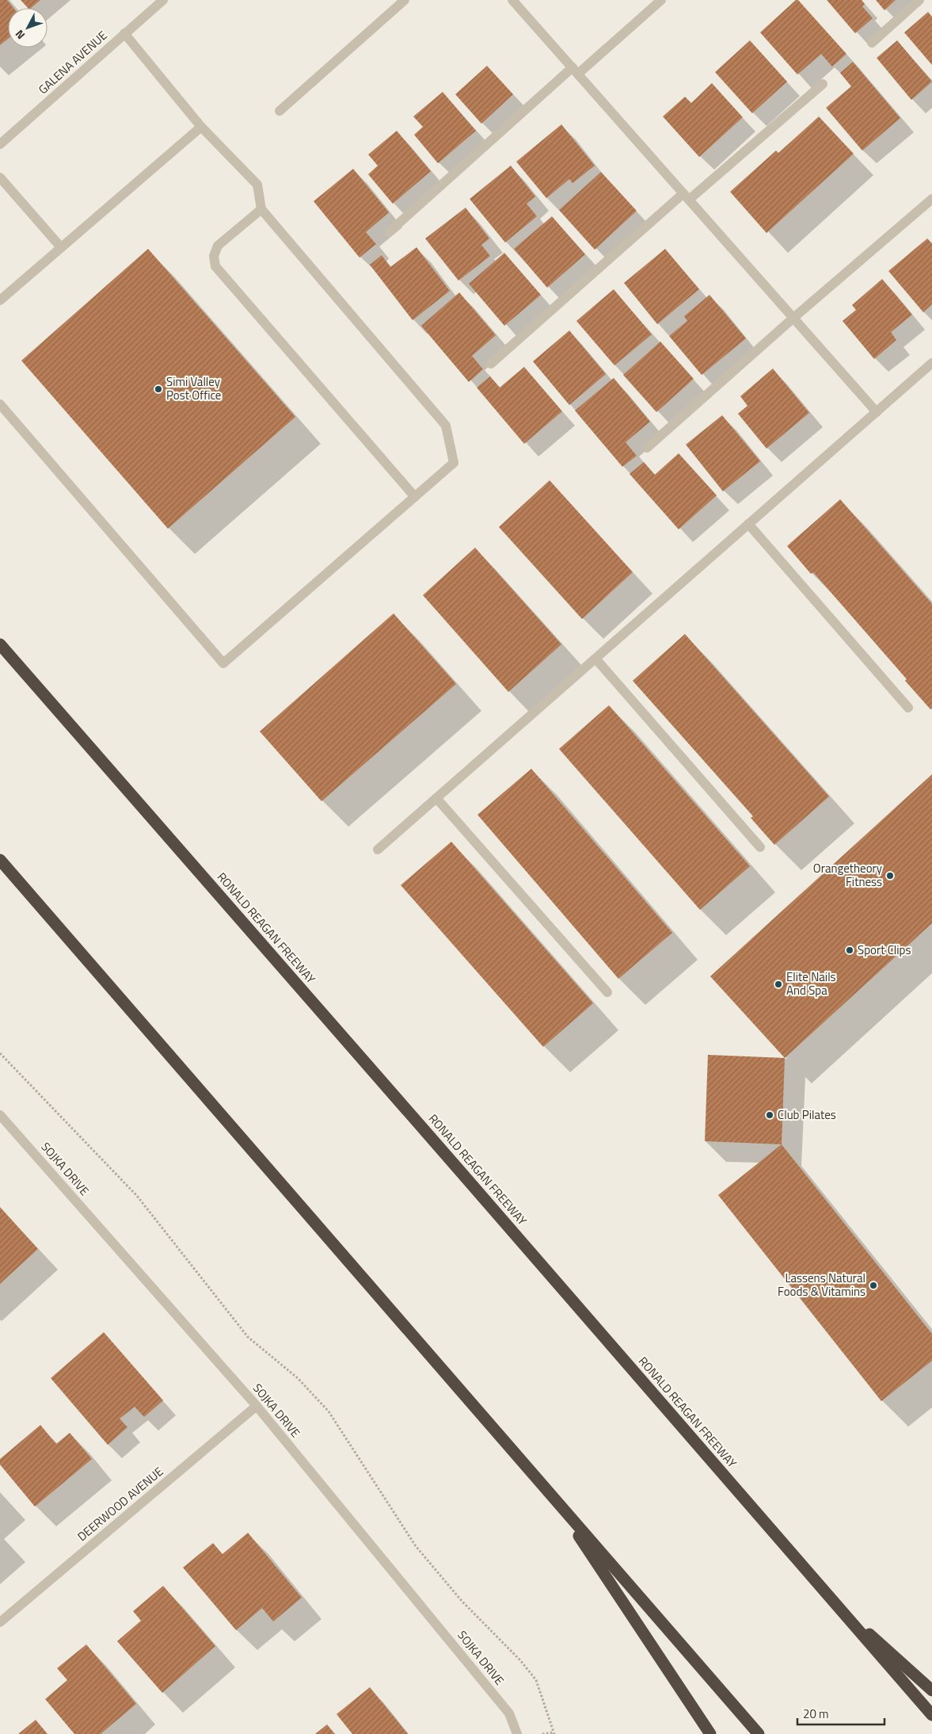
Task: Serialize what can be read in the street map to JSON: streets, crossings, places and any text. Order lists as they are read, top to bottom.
{
  "streets": {
    "highway": ["RONALD REAGAN FREEWAY"],
    "street": ["GALENA AVENUE", "SOJKA DRIVE", "DEERWOOD AVENUE"]
  },
  "crossings": [
    ["SOJKA DRIVE", "DEERWOOD AVENUE"]
  ],
  "places": [
    "Simi Valley Post Office",
    "Orangetheory Fitness",
    "Sport Clips",
    "Elite Nails And Spa",
    "Club Pilates",
    "Lassens Natural Foods & Vitamins"
  ],
  "scale_bar": "20 m",
  "north": "bottom left"
}
